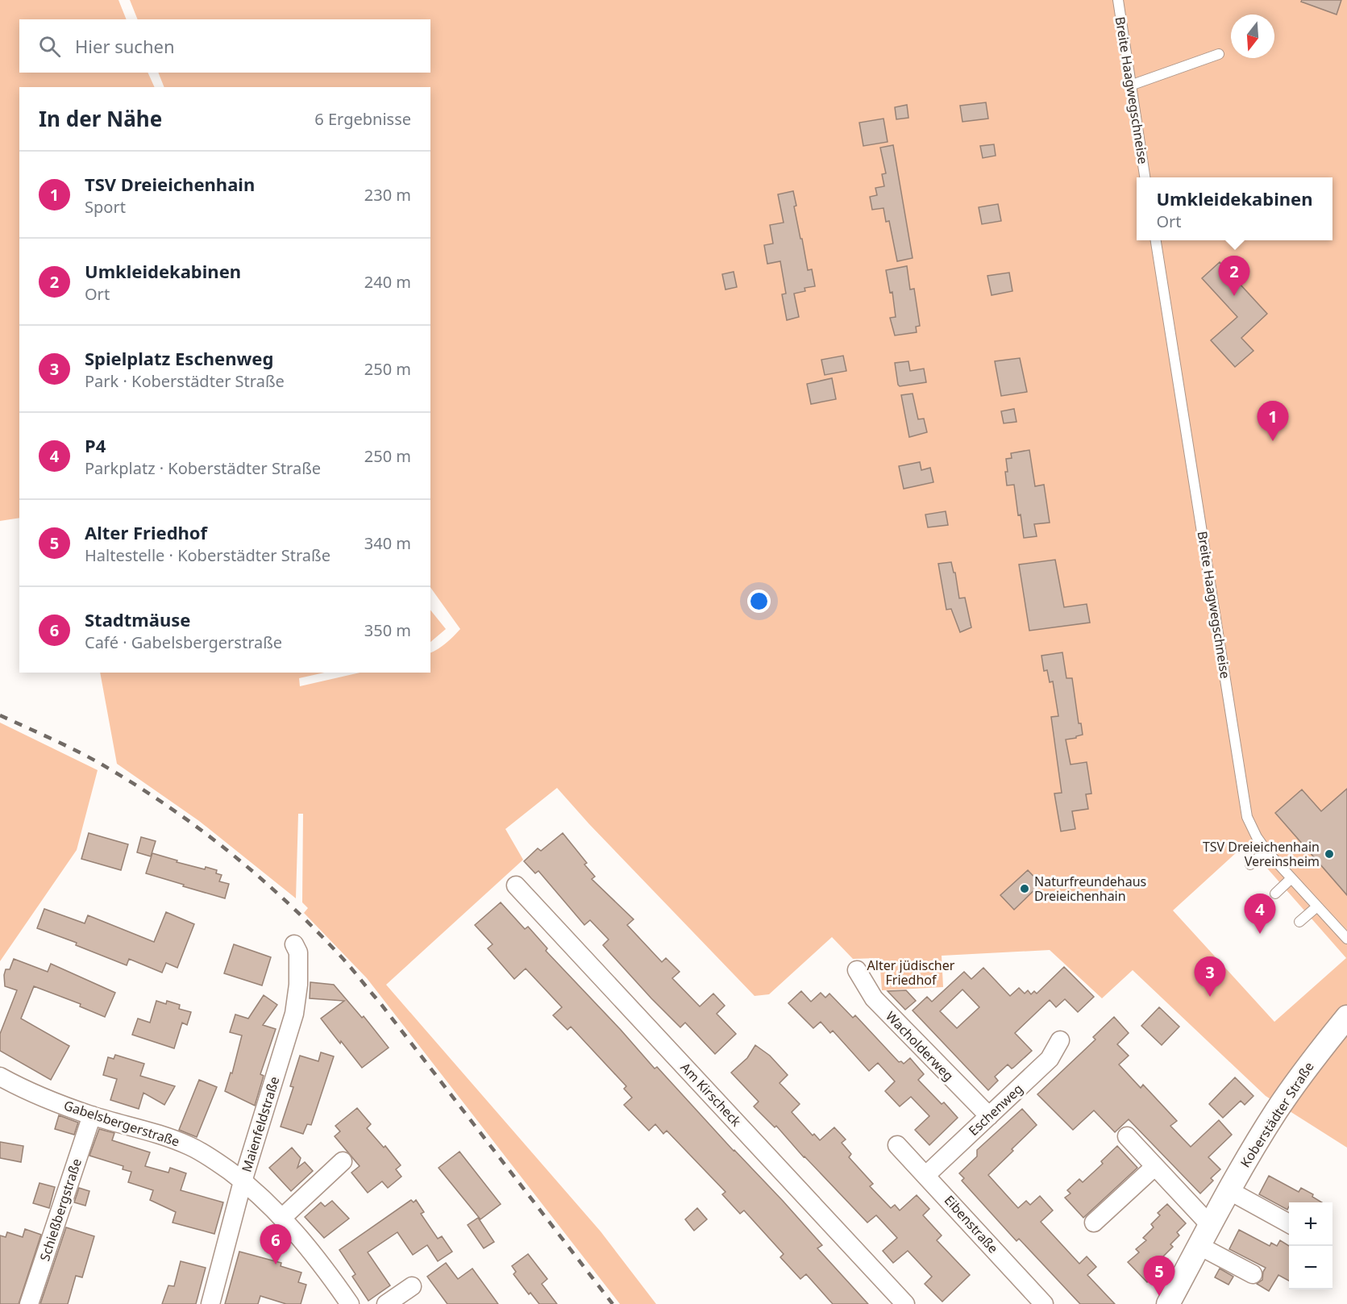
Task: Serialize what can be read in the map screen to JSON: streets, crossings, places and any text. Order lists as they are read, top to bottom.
{
  "streets": {
    "street": [
      "Wacholderweg",
      "Am Kirscheck",
      "Eschenweg",
      "Koberstädter Straße",
      "Gabelsbergerstraße",
      "Maienfeldstraße",
      "Schießbergstraße",
      "Eibenstraße"
    ],
    "lane": ["Breite Haagwegschneise"]
  },
  "crossings": [
    ["Wacholderweg", "Eschenweg"],
    ["Eschenweg", "Eibenstraße"],
    ["Gabelsbergerstraße", "Maienfeldstraße"],
    ["Gabelsbergerstraße", "Schießbergstraße"]
  ],
  "parks": ["Alter jüdischer Friedhof"],
  "places": ["TSV Dreieichenhain Vereinsheim", "Naturfreundehaus Dreieichenhain"],
  "north": "bottom",
  "page": {
    "search": "Hier suchen",
    "heading": ["In der Nähe", "6 Ergebnisse"],
    "list": [
      {
        "mark": "1",
        "name": "TSV Dreieichenhain",
        "note": "Sport",
        "value": "230 m"
      },
      {
        "mark": "2",
        "name": "Umkleidekabinen",
        "note": "Ort",
        "value": "240 m"
      },
      {
        "mark": "3",
        "name": "Spielplatz Eschenweg",
        "note": "Park · Koberstädter Straße",
        "value": "250 m"
      },
      {
        "mark": "4",
        "name": "P4",
        "note": "Parkplatz · Koberstädter Straße",
        "value": "250 m"
      },
      {
        "mark": "5",
        "name": "Alter Friedhof",
        "note": "Haltestelle · Koberstädter Straße",
        "value": "340 m"
      },
      {
        "mark": "6",
        "name": "Stadtmäuse",
        "note": "Café · Gabelsbergerstraße",
        "value": "350 m"
      }
    ],
    "popup": ["Umkleidekabinen", "Ort"],
    "pins": [
      "2",
      "1",
      "4",
      "3",
      "6",
      "5"
    ],
    "map_buttons": ["+", "−"]
  }
}
